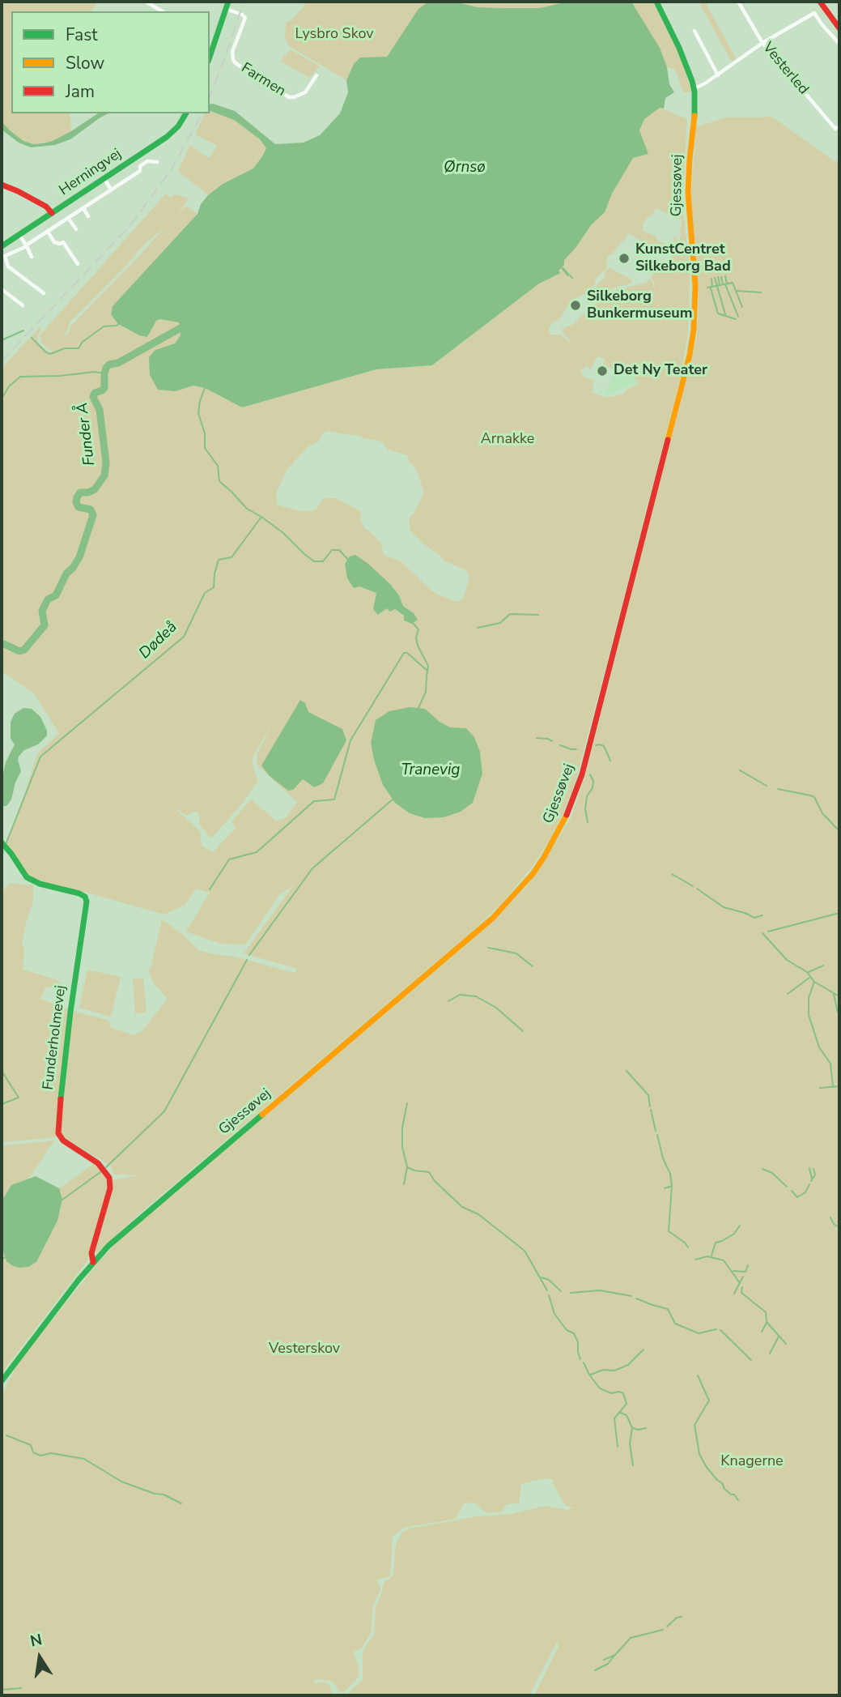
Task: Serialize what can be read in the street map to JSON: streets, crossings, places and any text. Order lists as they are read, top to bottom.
{
  "streets": {
    "street": [
      "Vesterled",
      "Farmen",
      "Herningvej",
      "Gjessøvej",
      "Funderholmevej"
    ]
  },
  "crossings": [
    ["Gjessøvej", "Funderholmevej"]
  ],
  "water": [
    "Ørnsø",
    "Funder Å",
    "Dødeå",
    "Tranevig"
  ],
  "parks": [
    "Lysbro Skov",
    "Arnakke",
    "Vesterskov",
    "Knagerne"
  ],
  "places": ["KunstCentret Silkeborg Bad", "Silkeborg Bunkermuseum", "Det Ny Teater"],
  "legend": ["Fast", "Slow", "Jam"],
  "north": "top"
}
